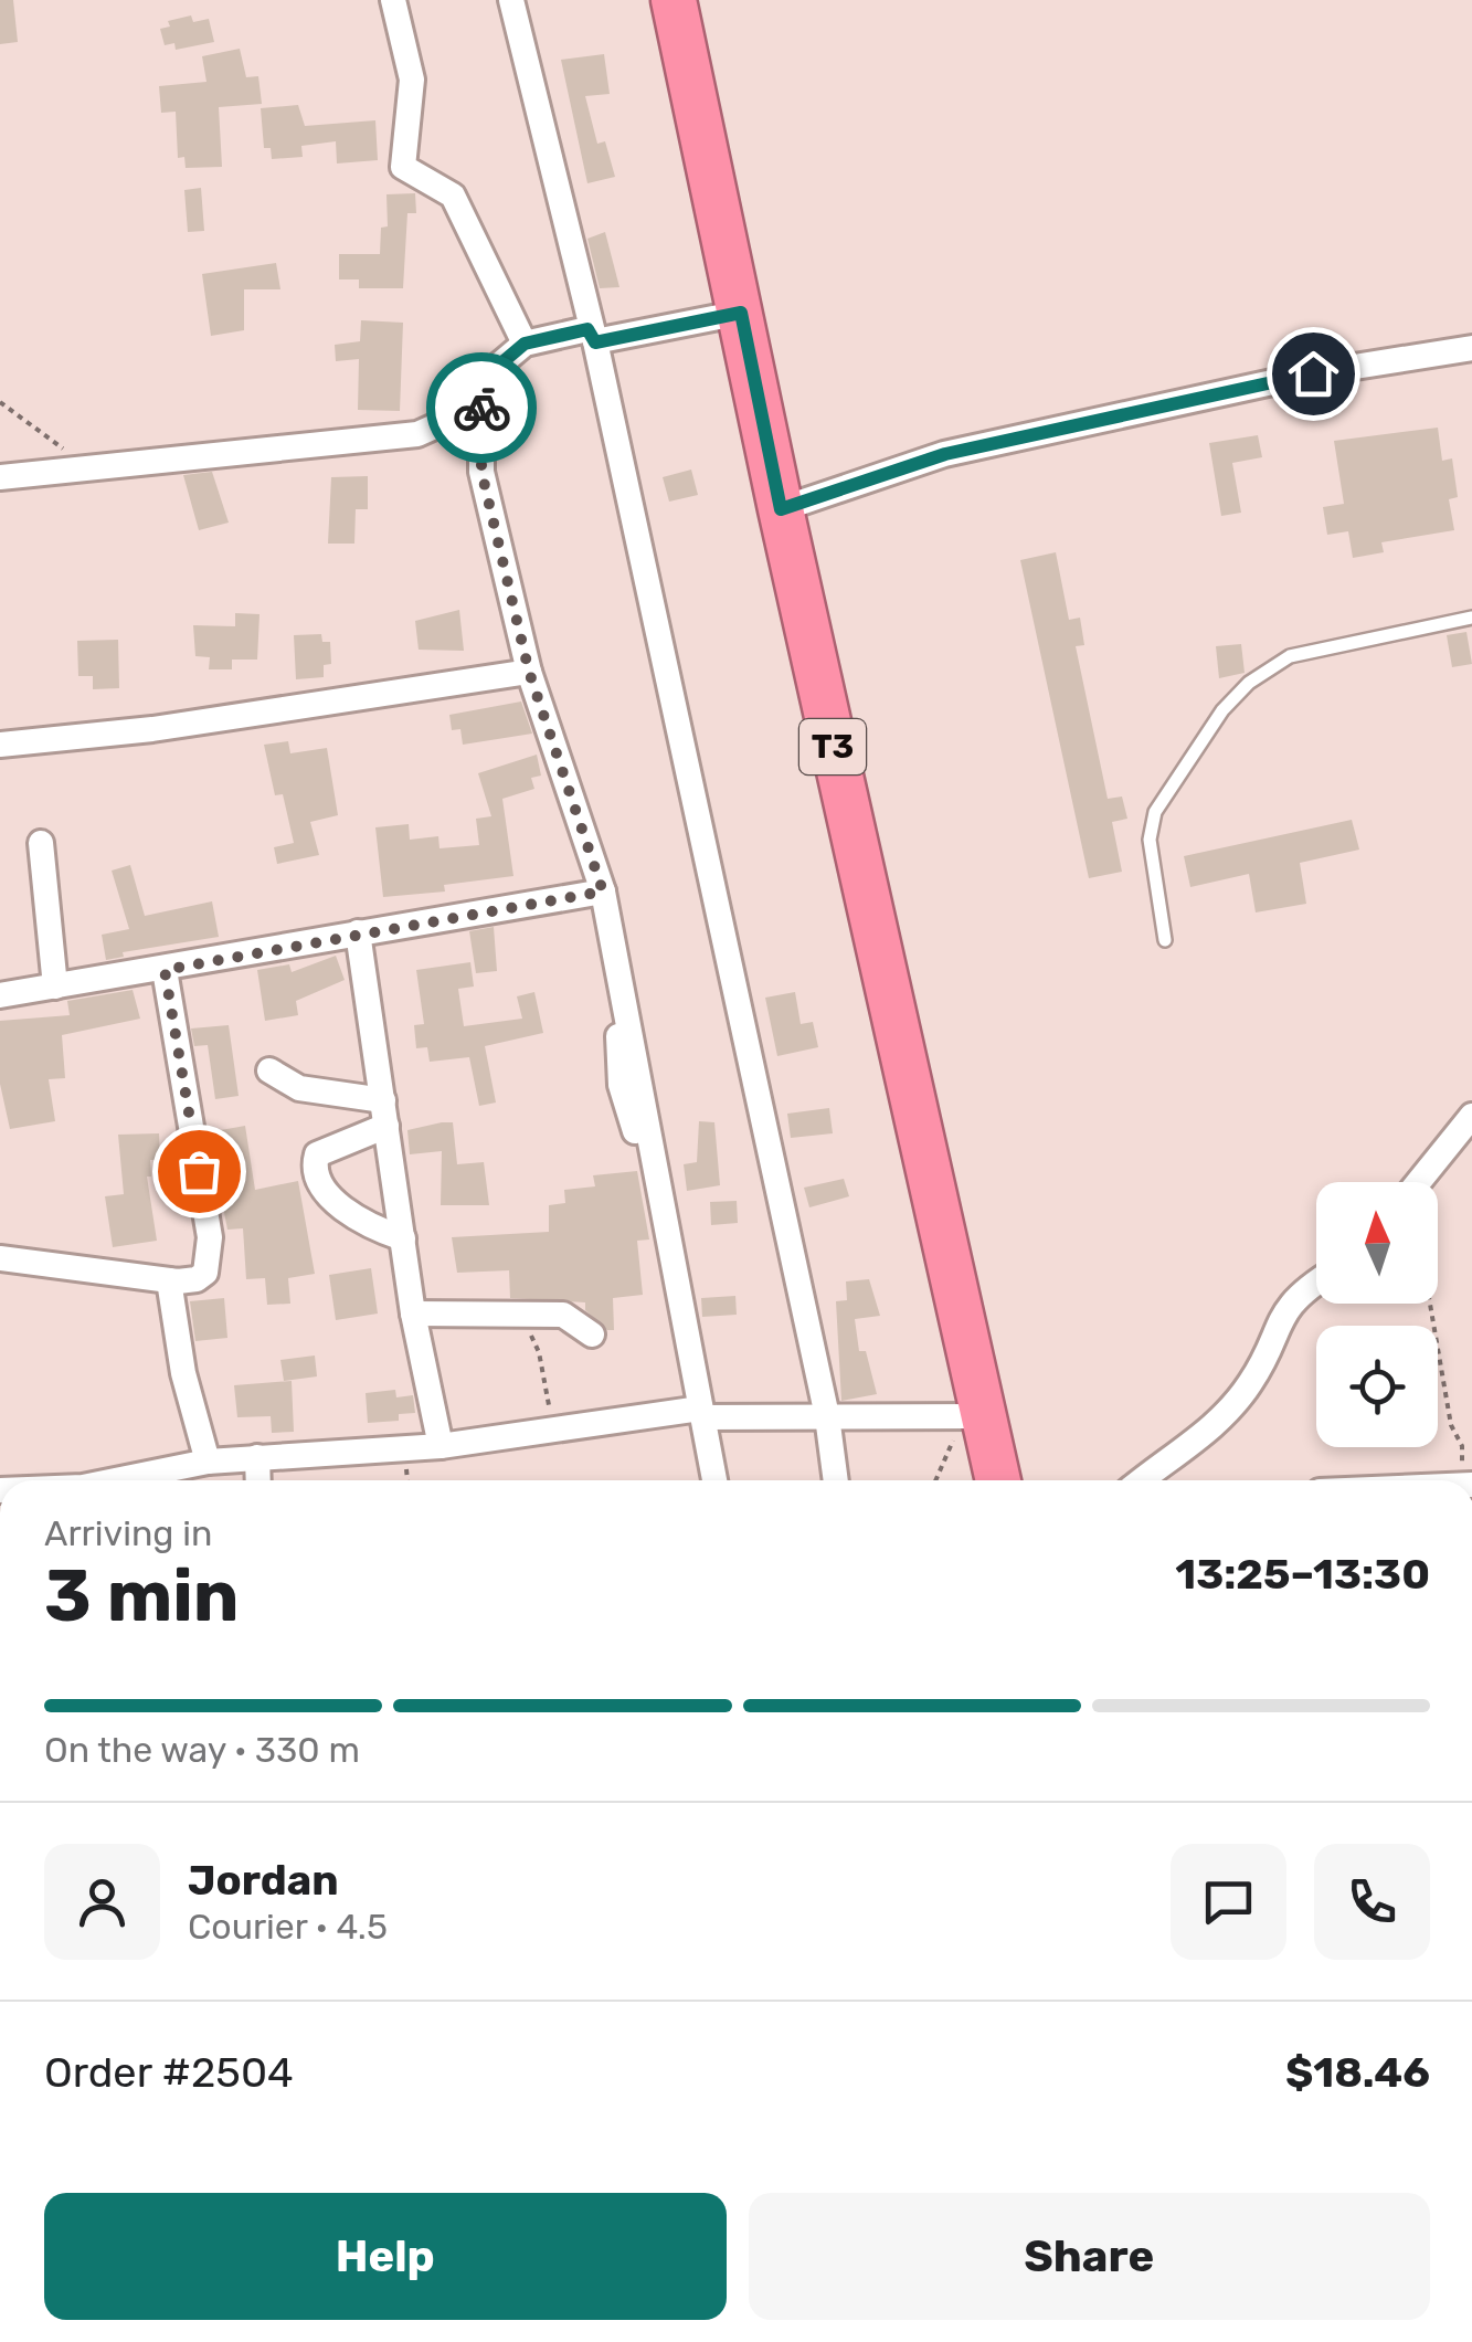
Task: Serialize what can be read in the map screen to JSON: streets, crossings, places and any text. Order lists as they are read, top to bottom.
{
  "streets": {
    "highway": ["T3"]
  },
  "north": "top",
  "page": {
    "heading": ["3 min", "Arriving in", "13:25–13:30"],
    "panel": [
      "Jordan",
      "Courier · 4.5",
      "Order #2504",
      "$18.46"
    ],
    "bar": "On the way · 330 m",
    "buttons": ["Help", "Share"]
  }
}
